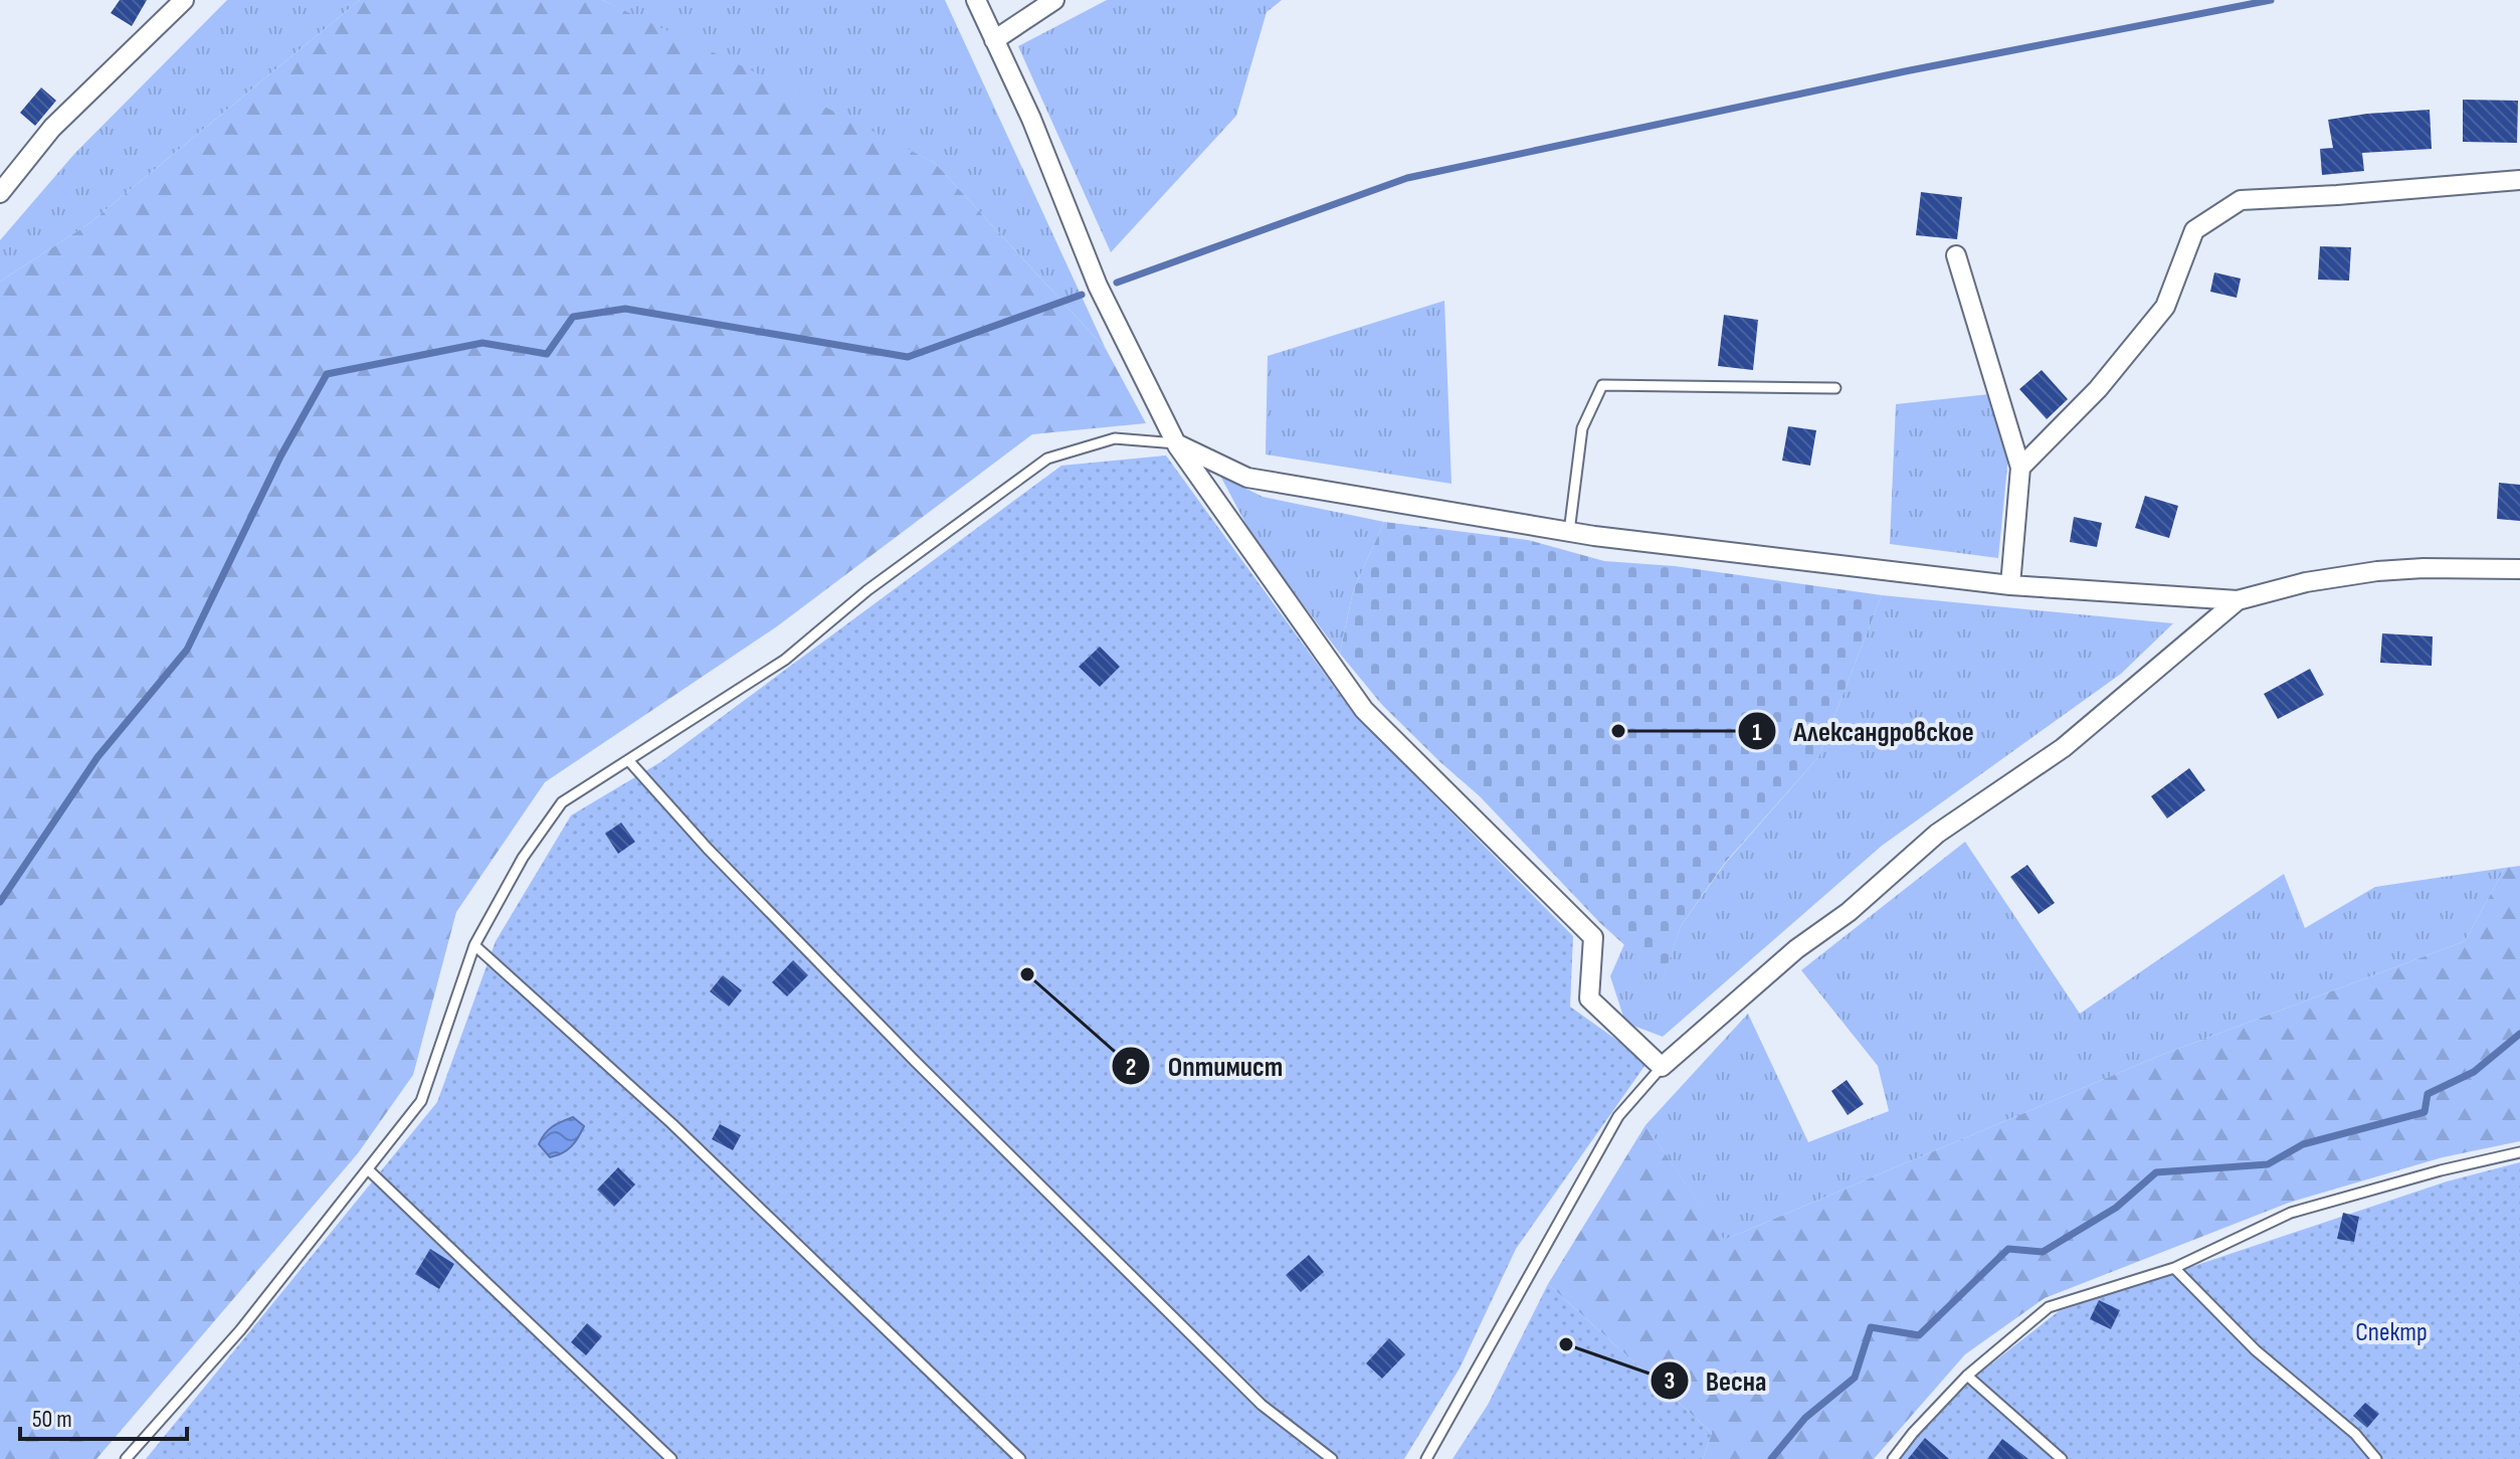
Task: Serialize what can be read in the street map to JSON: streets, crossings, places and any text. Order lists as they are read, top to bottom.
{
  "parks": ["Спектр"],
  "places": ["Александровское", "Оптимист", "Весна"],
  "scale_bar": "50 m"
}
